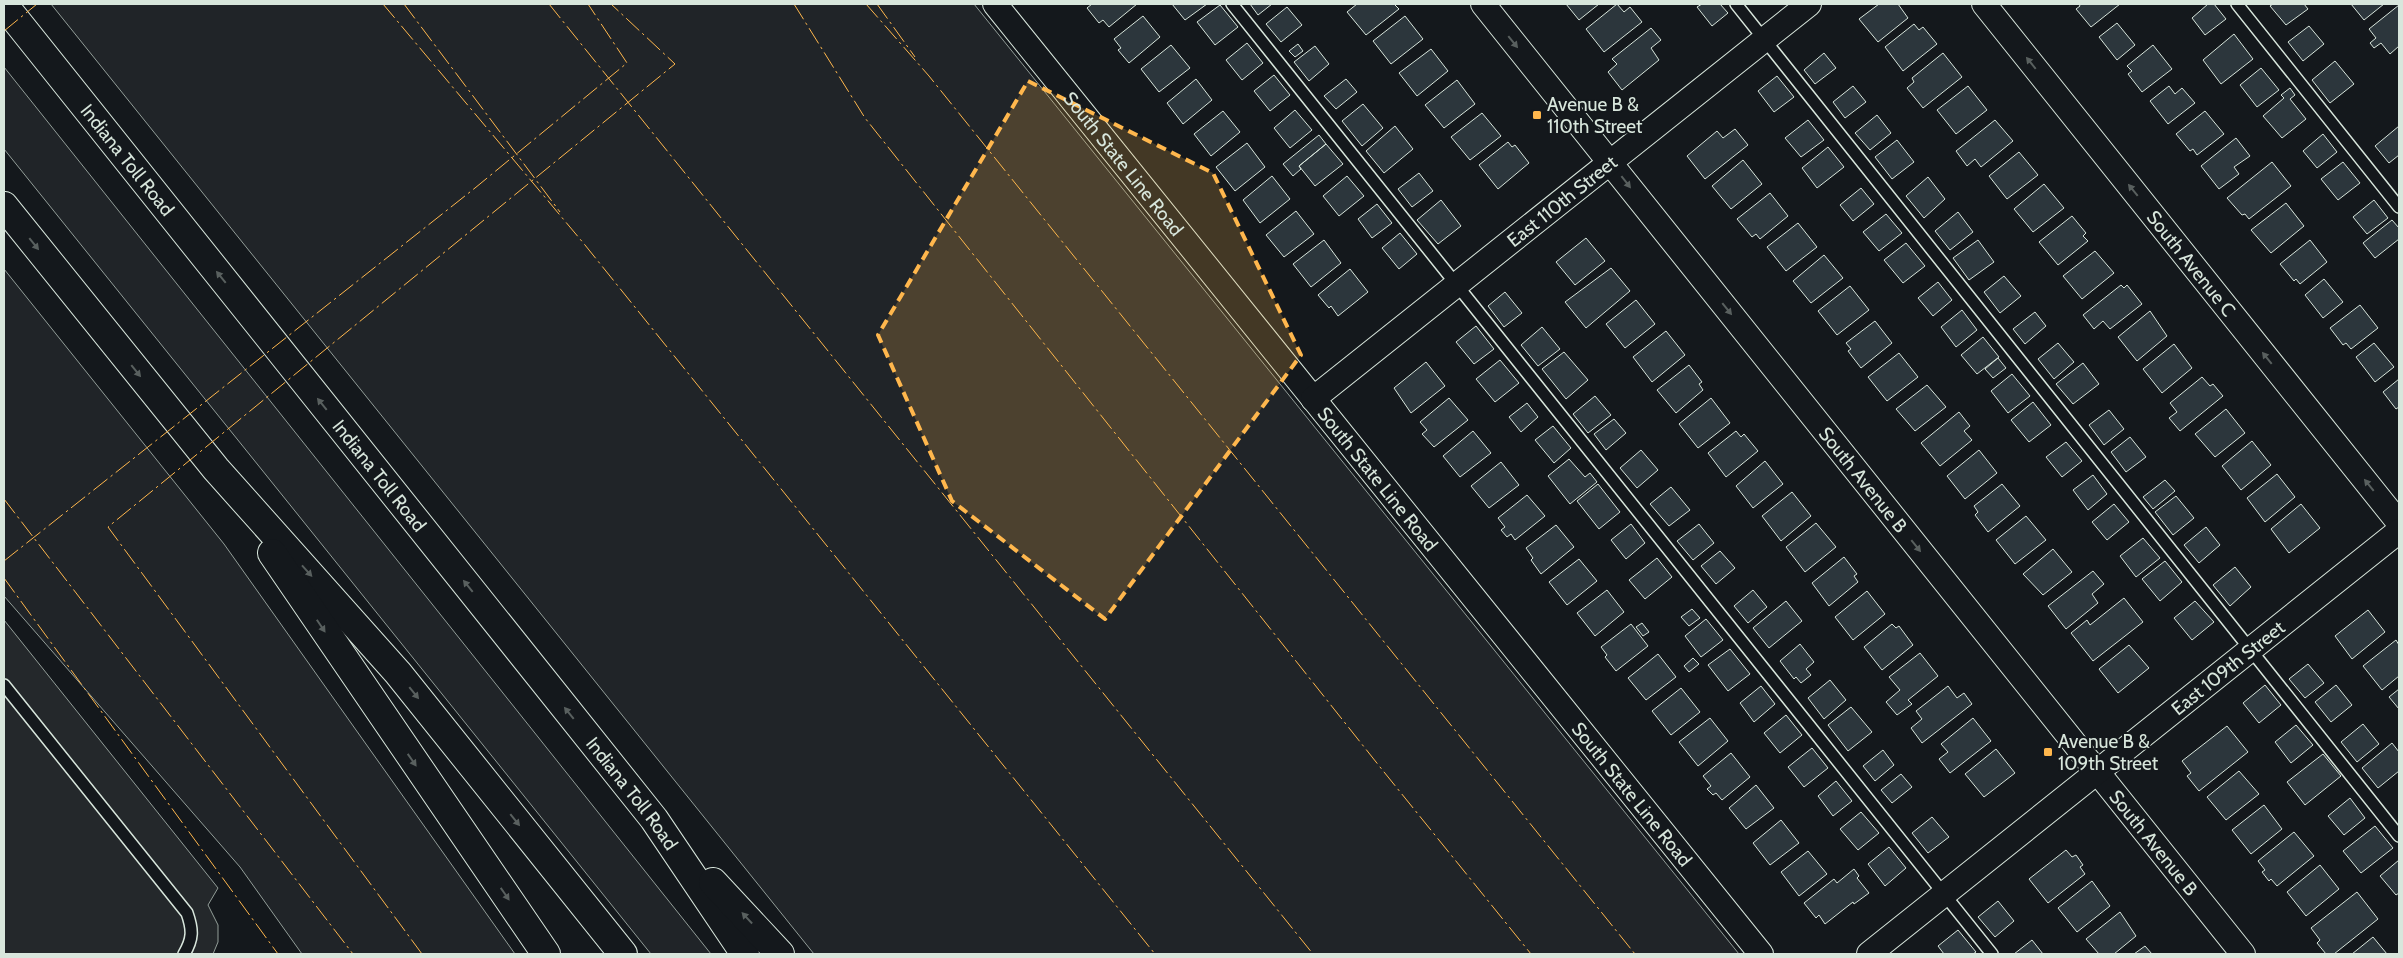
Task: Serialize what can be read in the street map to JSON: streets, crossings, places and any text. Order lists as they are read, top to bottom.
{
  "streets": {
    "highway": ["Indiana Toll Road"],
    "street": [
      "South State Line Road",
      "East 110th Street",
      "South Avenue C",
      "South Avenue B",
      "East 109th Street"
    ]
  },
  "crossings": [
    ["South State Line Road", "East 110th Street"],
    ["East 110th Street", "South Avenue B"],
    ["South Avenue B", "East 109th Street"]
  ],
  "one_way": ["South Avenue C", "South Avenue B"],
  "places": {
    "transit": ["Avenue B & 110th Street", "Avenue B & 109th Street"]
  }
}
